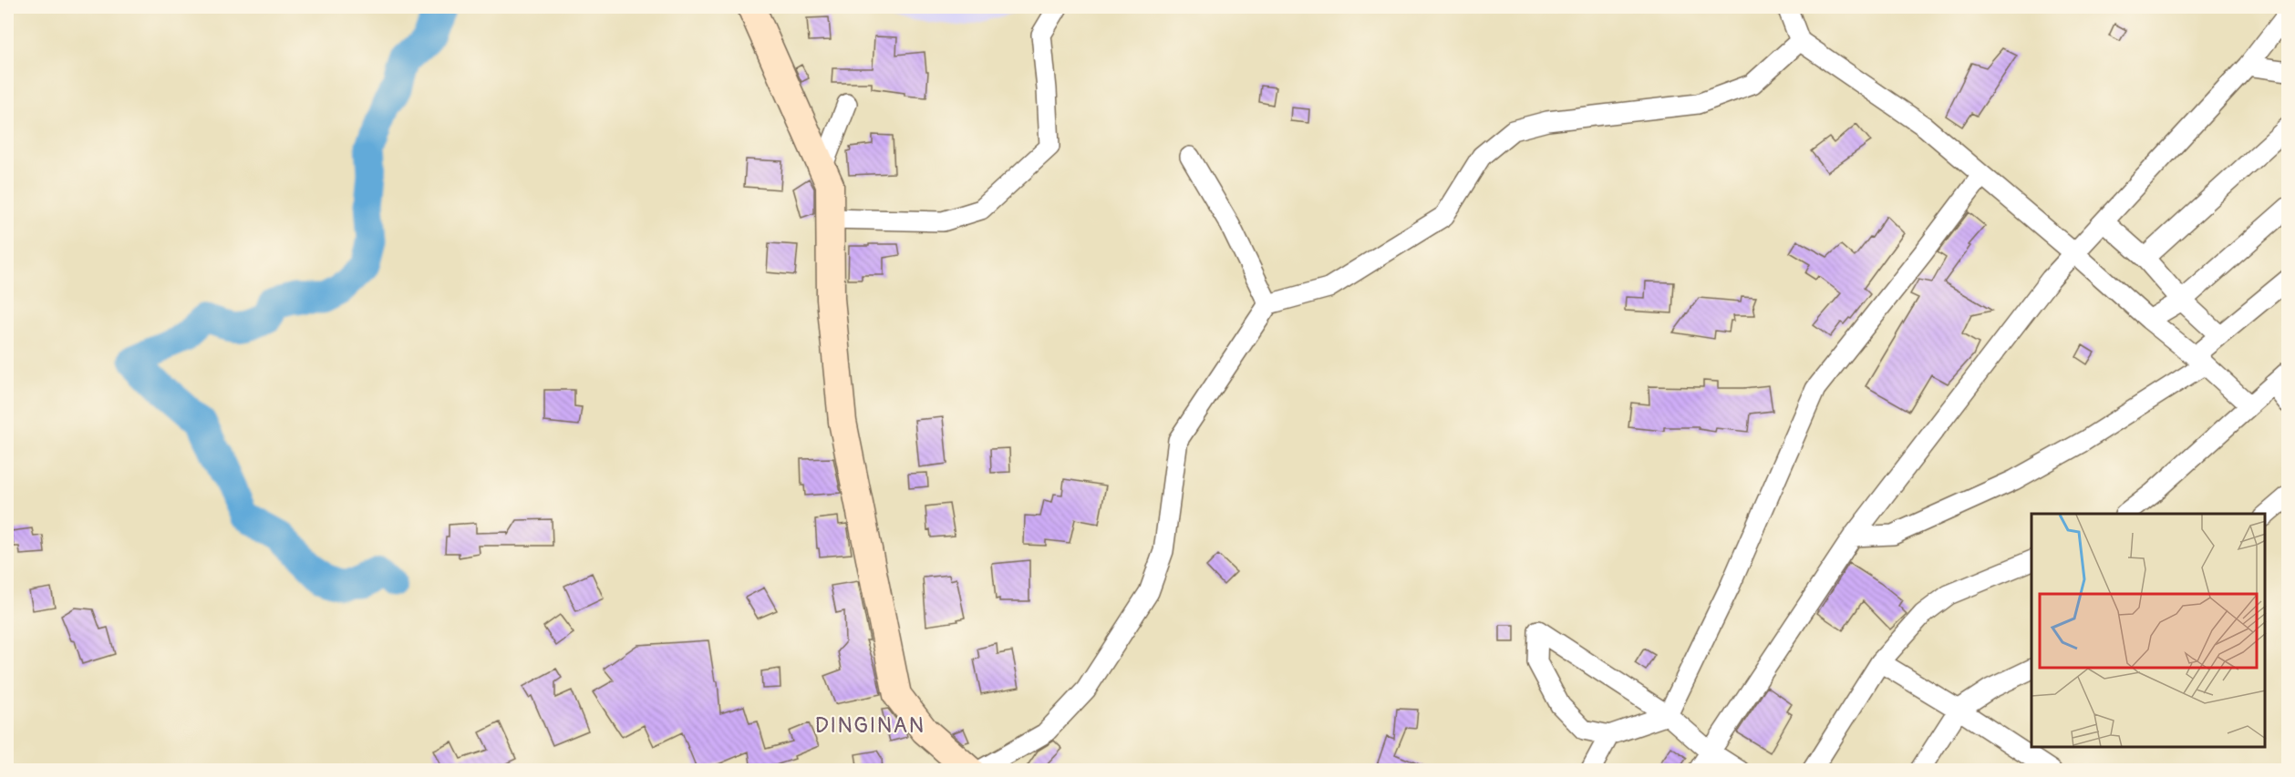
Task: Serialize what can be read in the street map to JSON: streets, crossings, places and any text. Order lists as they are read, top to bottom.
{
  "districts": ["DINGINAN"]
}
